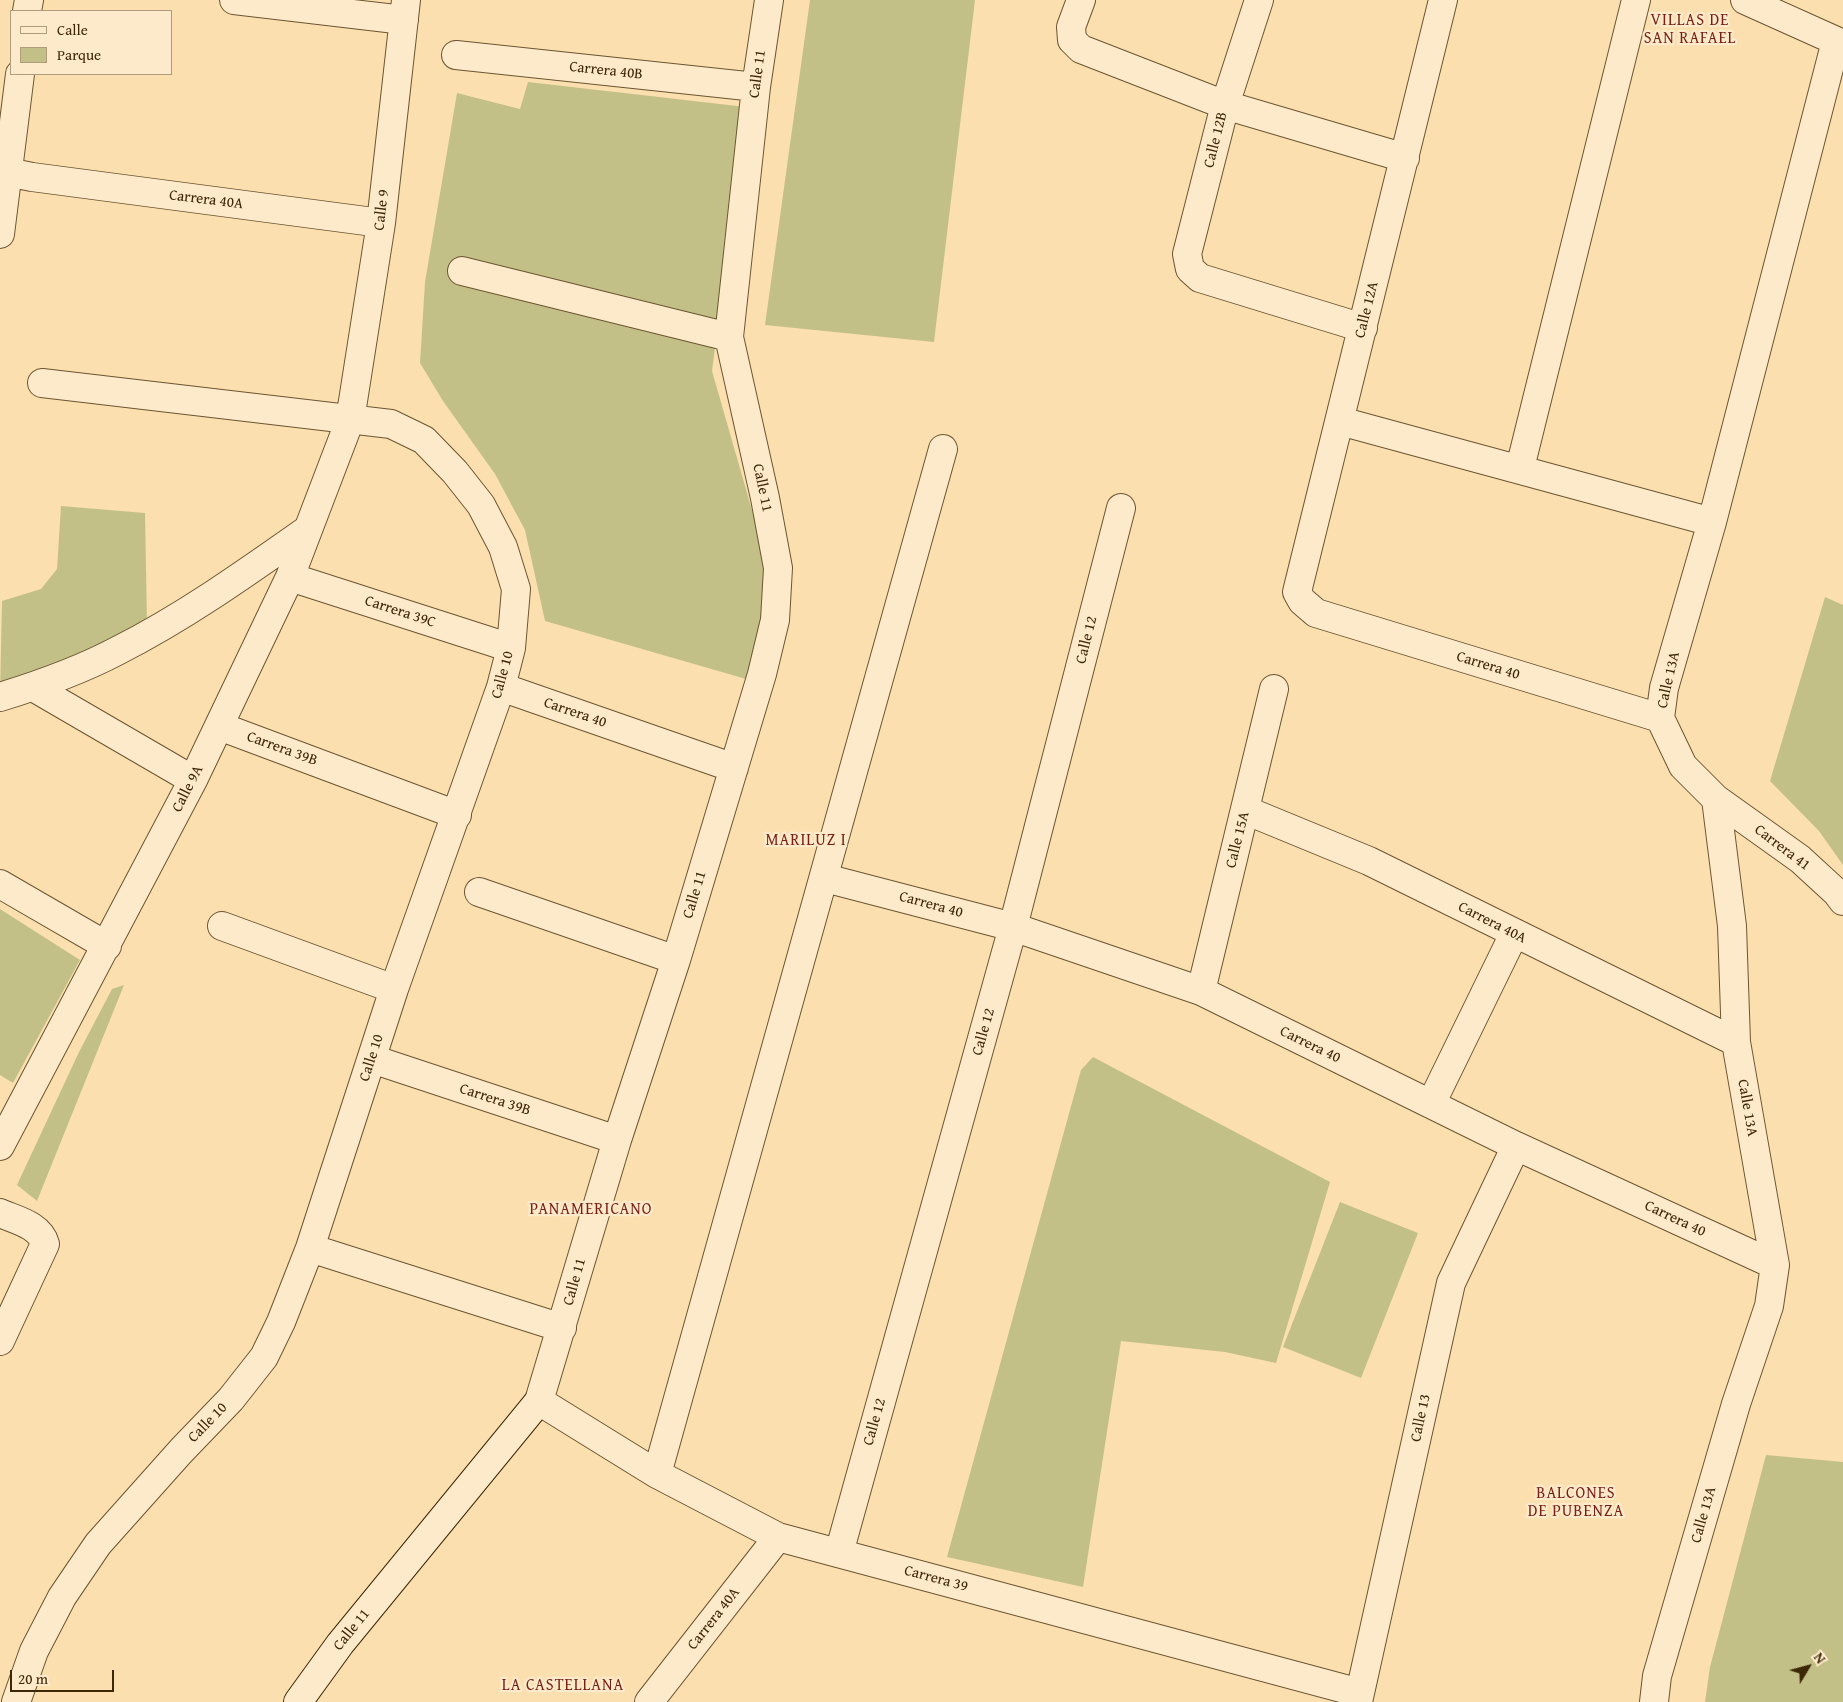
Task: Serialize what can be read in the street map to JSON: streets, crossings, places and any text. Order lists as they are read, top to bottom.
{
  "streets": {
    "street": [
      "Carrera 40B",
      "Calle 11",
      "Calle 12B",
      "Carrera 40A",
      "Calle 9",
      "Calle 12A",
      "Carrera 39C",
      "Calle 12",
      "Carrera 40",
      "Calle 10",
      "Calle 13A",
      "Carrera 39B",
      "Calle 9A",
      "Calle 15A",
      "Carrera 41",
      "Calle 13",
      "Carrera 39"
    ]
  },
  "crossings": [
    ["Carrera 40B", "Calle 11"],
    ["Calle 11", "Carrera 40"],
    ["Calle 11", "Carrera 39B"],
    ["Calle 11", "Carrera 39"],
    ["Calle 12B", "Calle 12A"],
    ["Carrera 40A", "Calle 9"],
    ["Carrera 40A", "Calle 13A"],
    ["Carrera 40A", "Calle 15A"],
    ["Carrera 40A", "Carrera 39"],
    ["Calle 9", "Calle 10"],
    ["Calle 9", "Calle 9A"],
    ["Calle 12A", "Carrera 40"],
    ["Carrera 39C", "Calle 10"],
    ["Carrera 39C", "Calle 9A"],
    ["Calle 12", "Carrera 40"],
    ["Calle 12", "Carrera 39"],
    ["Carrera 40", "Calle 10"],
    ["Carrera 40", "Calle 13A"],
    ["Carrera 40", "Calle 15A"],
    ["Carrera 40", "Calle 13"],
    ["Calle 10", "Carrera 39B"],
    ["Calle 10", "Calle 9A"],
    ["Calle 13A", "Carrera 41"],
    ["Carrera 39B", "Calle 9A"],
    ["Calle 13", "Carrera 39"]
  ],
  "districts": [
    "VILLAS DE SAN RAFAEL",
    "MARILUZ I",
    "PANAMERICANO",
    "BALCONES DE PUBENZA",
    "LA CASTELLANA"
  ],
  "legend": ["Calle", "Parque"],
  "scale_bar": "20 m",
  "north": "top right"
}
